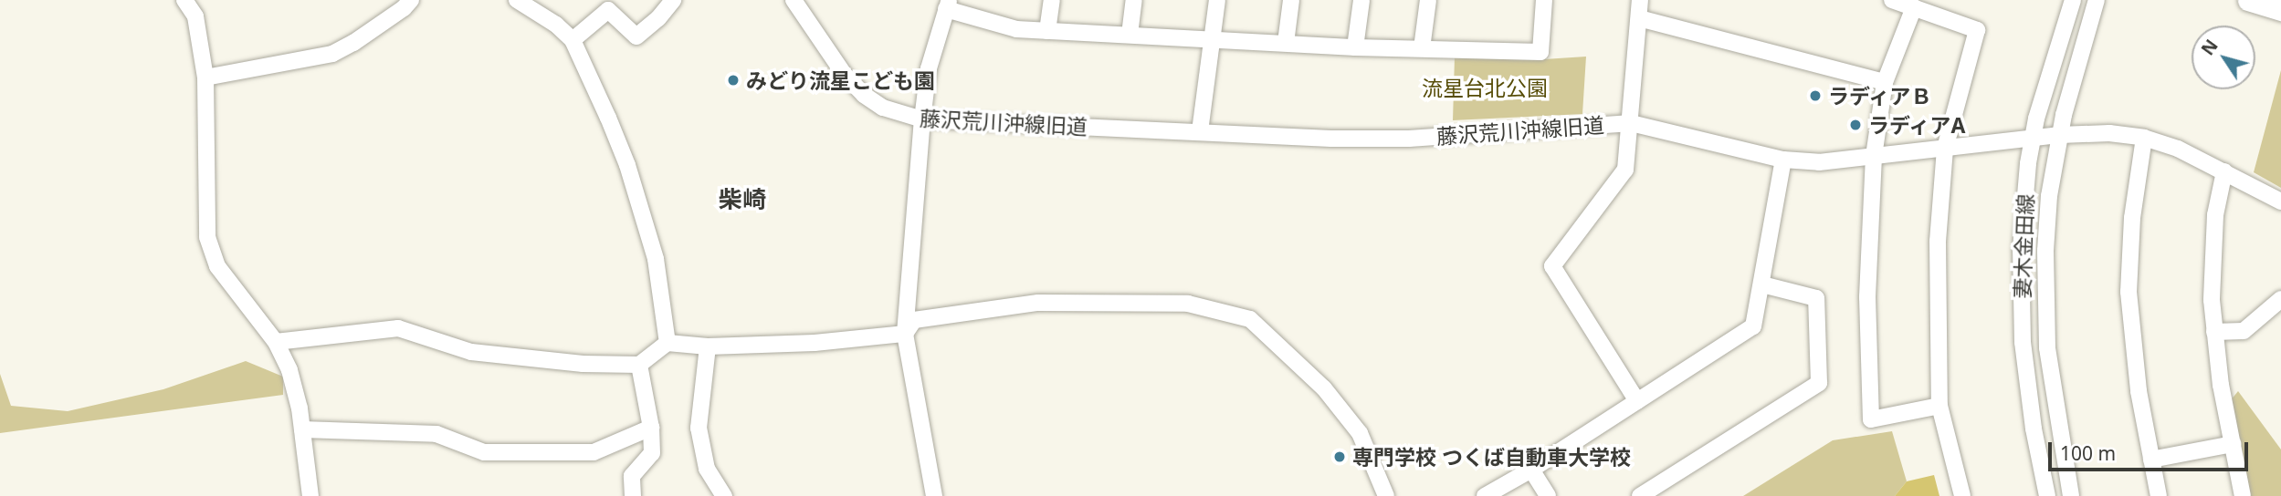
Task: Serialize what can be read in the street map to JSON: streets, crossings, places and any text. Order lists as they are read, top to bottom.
{
  "streets": {
    "street": ["藤沢荒川沖線旧道", "妻木金田線"]
  },
  "crossings": [
    ["藤沢荒川沖線旧道", "妻木金田線"]
  ],
  "districts": ["柴崎"],
  "parks": ["流星台北公園"],
  "places": [
    "みどり流星こども園",
    "ラディアＢ",
    "ラディアA",
    "専門学校 つくば自動車大学校"
  ],
  "scale_bar": "100 m",
  "north": "top left"
}
